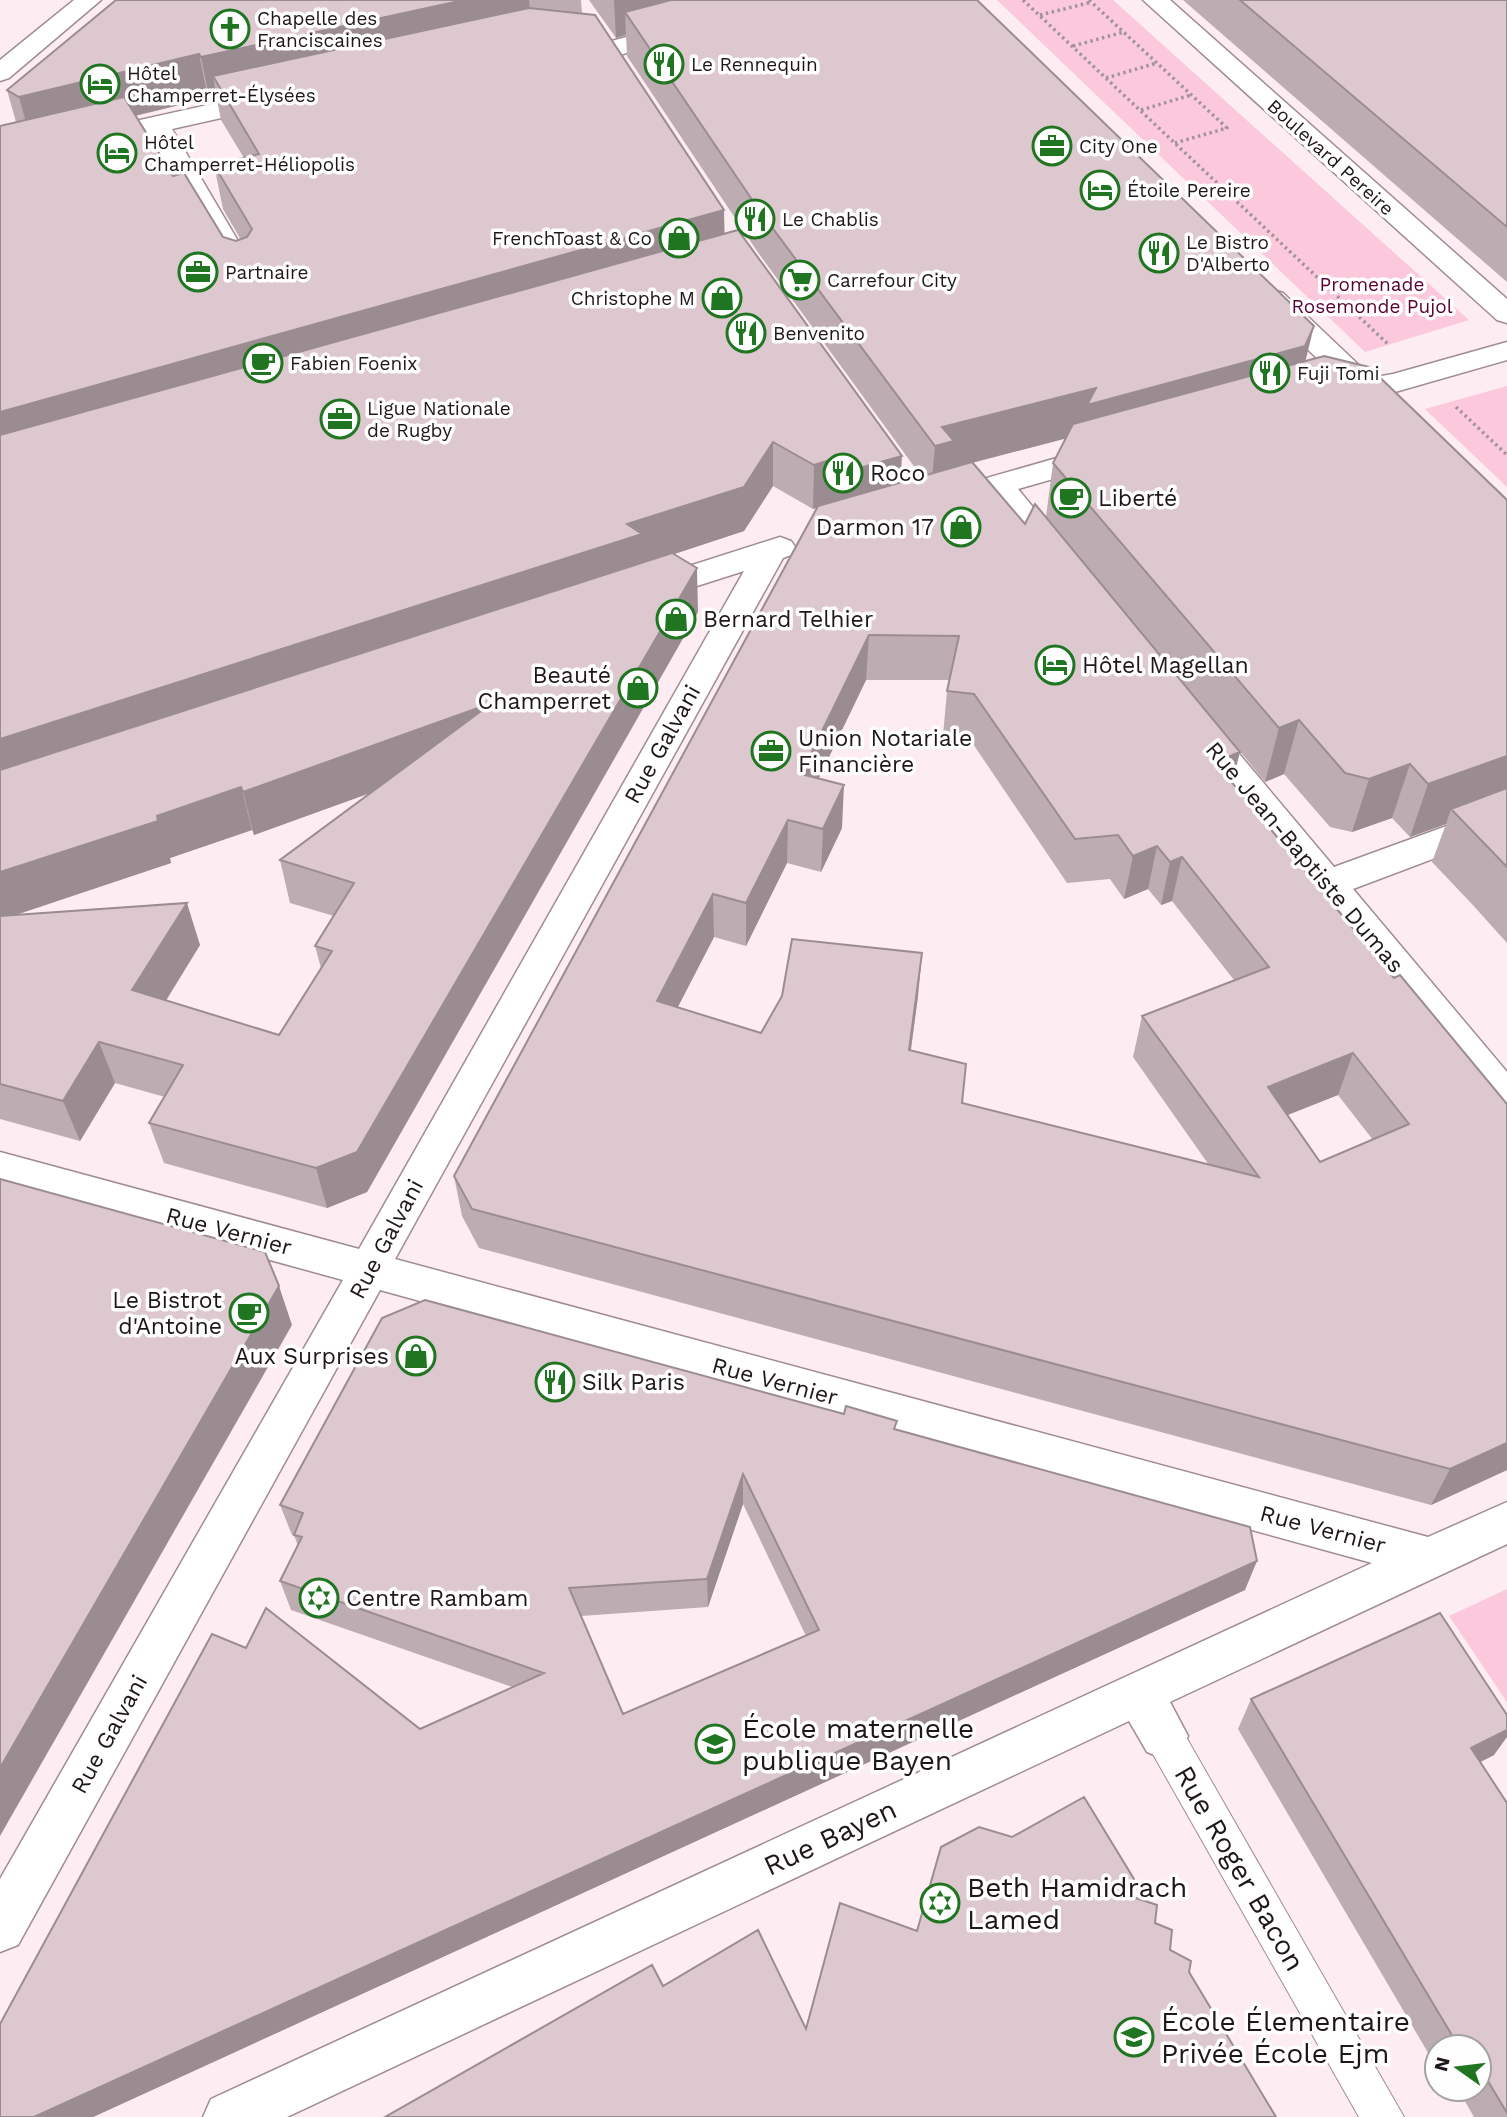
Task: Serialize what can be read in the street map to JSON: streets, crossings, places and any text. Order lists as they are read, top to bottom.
{
  "streets": {
    "street": [
      "Boulevard Pereire",
      "Rue Galvani",
      "Rue Jean-Baptiste Dumas",
      "Rue Vernier",
      "Rue Bayen",
      "Rue Roger Bacon"
    ]
  },
  "crossings": [
    ["Rue Galvani", "Rue Vernier"],
    ["Rue Vernier", "Rue Bayen"],
    ["Rue Bayen", "Rue Roger Bacon"]
  ],
  "parks": ["Promenade Rosemonde Pujol"],
  "places": {
    "church": ["Chapelle des Franciscaines"],
    "restaurant": [
      "Le Rennequin",
      "Le Chablis",
      "Le Bistro D'Alberto",
      "Benvenito",
      "Fuji Tomi",
      "Roco",
      "Silk Paris"
    ],
    "hotel": [
      "Hôtel Champerret-Élysées",
      "Hôtel Champerret-Héliopolis",
      "Étoile Pereire",
      "Hôtel Magellan"
    ],
    "office": [
      "City One",
      "Partnaire",
      "Ligue Nationale de Rugby",
      "Union Notariale Financière"
    ],
    "shop": [
      "FrenchToast & Co",
      "Christophe M",
      "Darmon 17",
      "Bernard Telhier",
      "Beauté Champerret",
      "Aux Surprises"
    ],
    "supermarket": ["Carrefour City"],
    "cafe": ["Fabien Foenix", "Liberté", "Le Bistrot d'Antoine"],
    "synagogue": ["Centre Rambam", "Beth Hamidrach Lamed"],
    "school or university": ["École maternelle publique Bayen", "École Élementaire Privée École Ejm"]
  },
  "north": "left"
}
